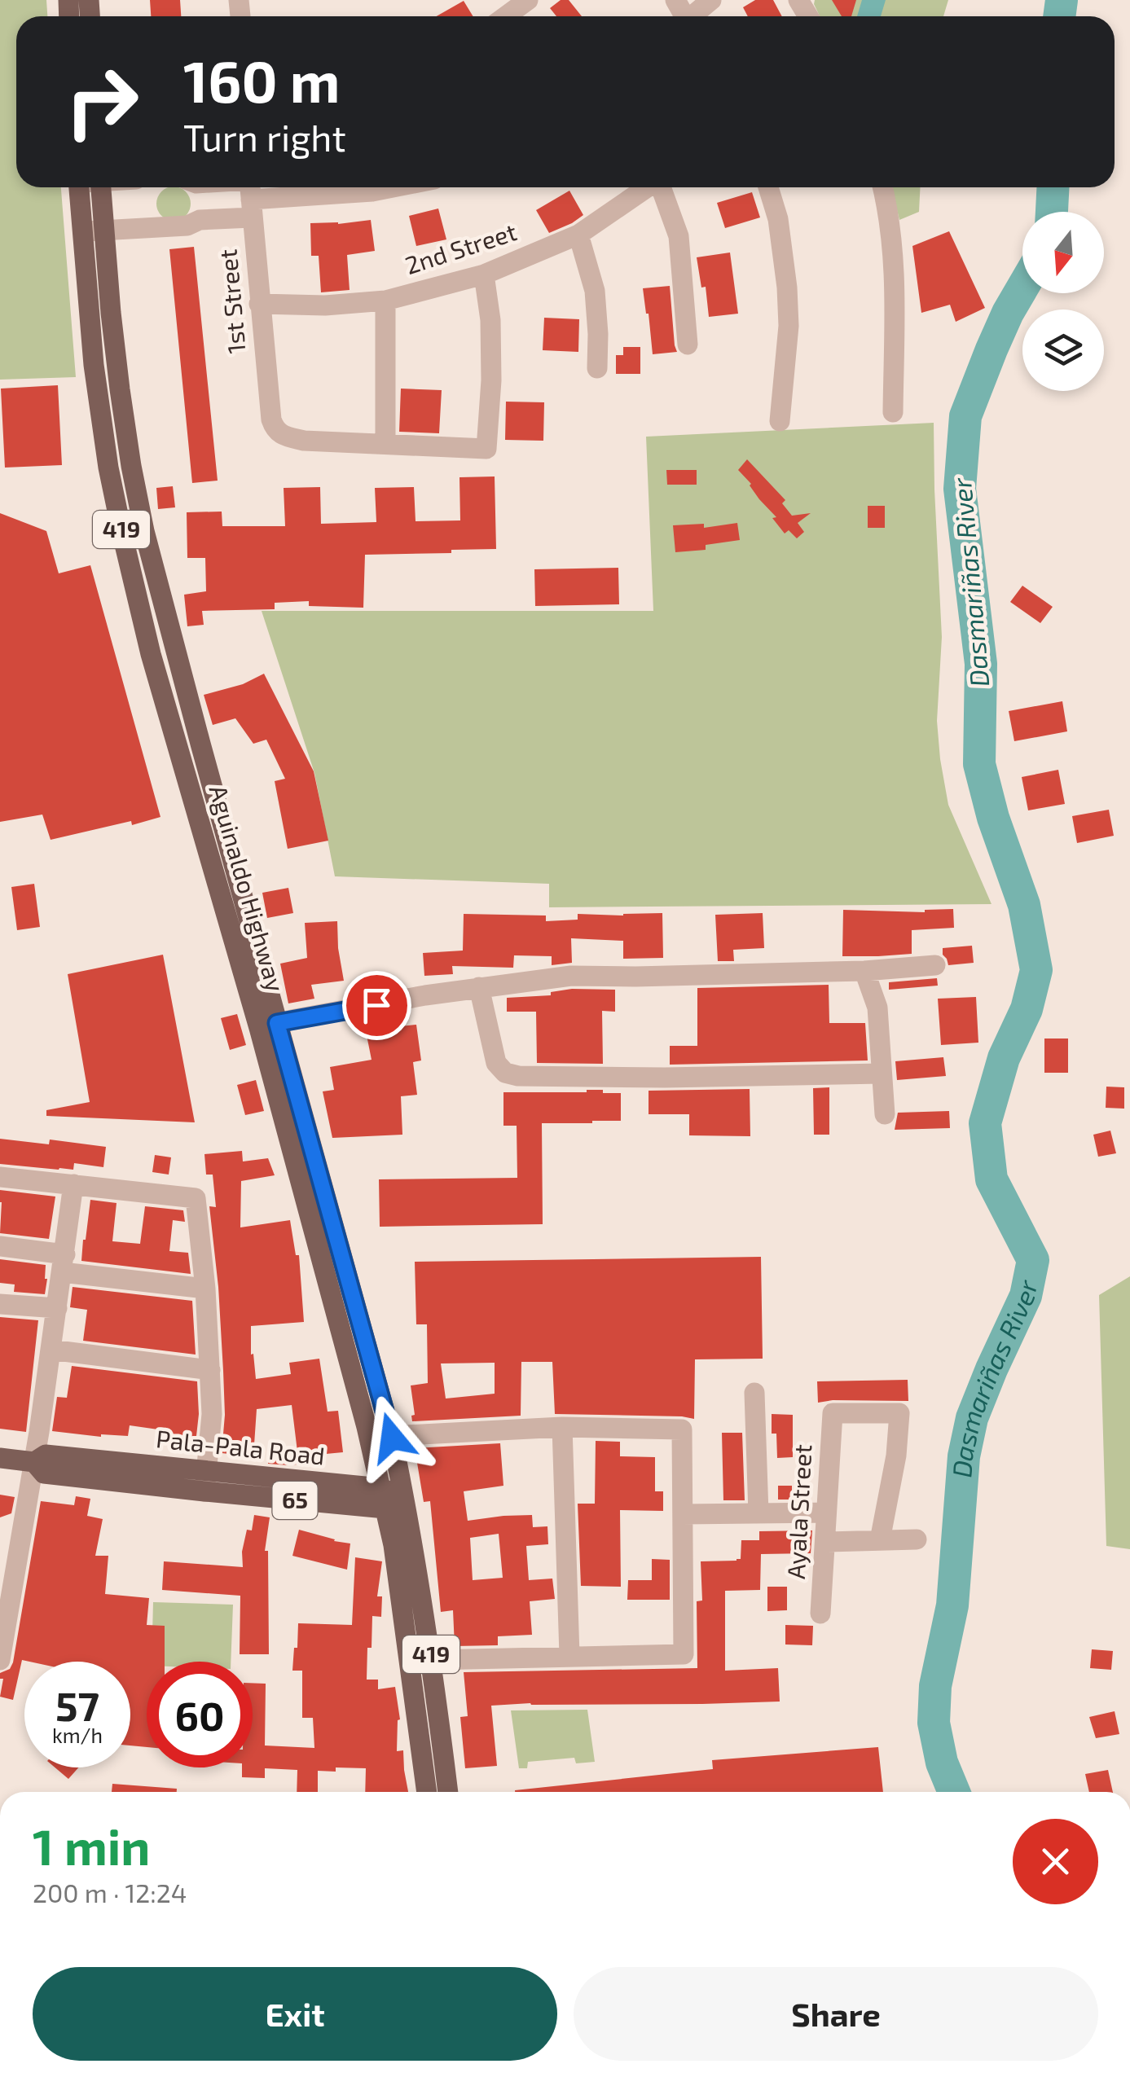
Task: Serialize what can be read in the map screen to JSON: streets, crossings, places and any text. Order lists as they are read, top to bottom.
{
  "streets": {
    "main road": [
      "419",
      "Aguinaldo Highway",
      "Pala-Pala Road",
      "65"
    ],
    "street": ["2nd Street", "1st Street", "Ayala Street"]
  },
  "crossings": [
    ["2nd Street", "1st Street"],
    ["Aguinaldo Highway", "Pala-Pala Road"]
  ],
  "water": ["Dasmariñas River"],
  "north": "bottom",
  "page": {
    "turn": ["160 m", "Turn right"],
    "speed": "57 km/h",
    "limit": "60",
    "heading": ["1 min", "200 m · 12:24"],
    "buttons": ["Exit", "Share"]
  }
}
